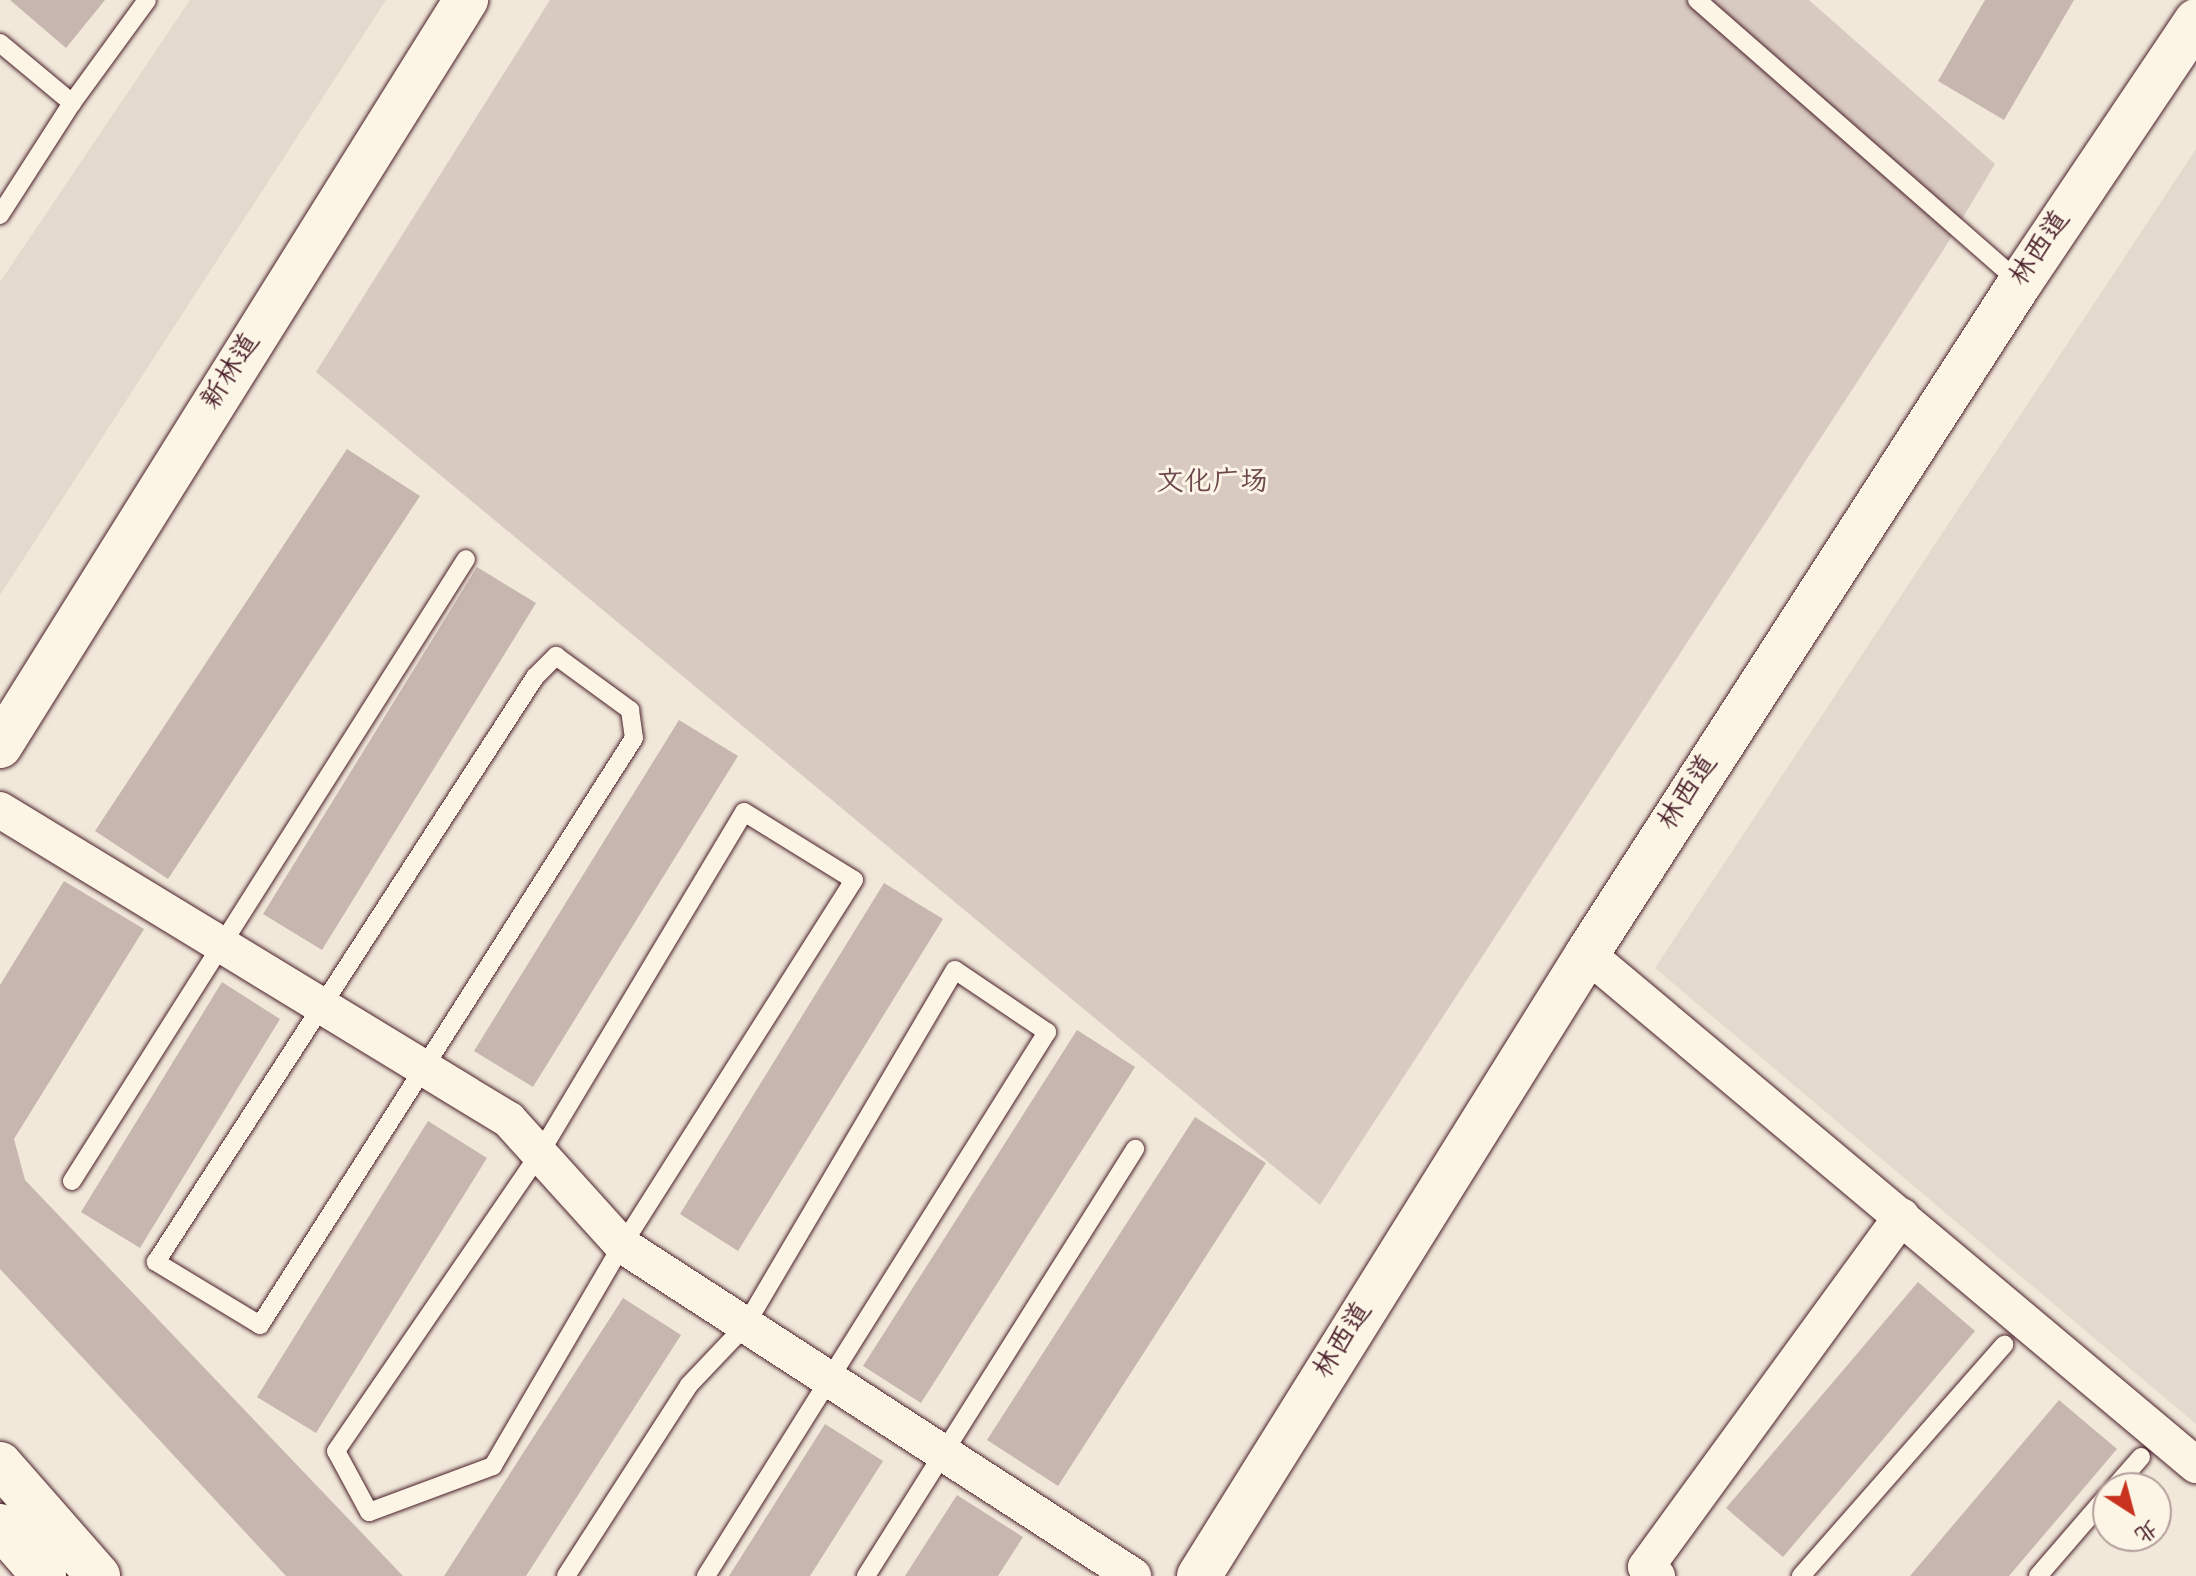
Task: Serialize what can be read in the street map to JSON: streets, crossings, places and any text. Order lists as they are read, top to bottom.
{
  "streets": {
    "main road": ["林西道", "新林道"]
  },
  "parks": ["文化广场"],
  "north": "bottom right"
}
